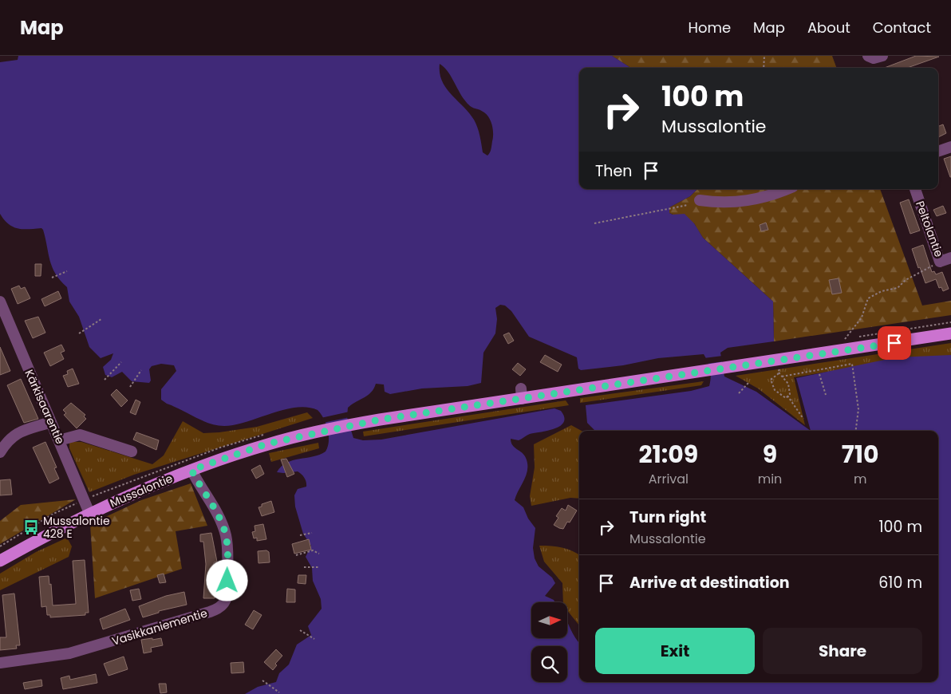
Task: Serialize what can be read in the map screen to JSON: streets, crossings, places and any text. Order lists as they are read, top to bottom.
{
  "streets": {
    "main road": ["Mussalontie"],
    "street": ["Peltolantie", "Kärkisaarentie", "Vasikkaniementie"]
  },
  "crossings": [
    ["Kärkisaarentie", "Mussalontie"],
    ["Mussalontie", "Vasikkaniementie"]
  ],
  "places": {
    "bus stop": ["Mussalontie 428 E"]
  },
  "north": "right",
  "page": {
    "header": "Map",
    "nav": [
      "Home",
      "Map",
      "About",
      "Contact"
    ],
    "turn": ["100 m", "Mussalontie"],
    "then": "Then",
    "eta": [
      "21:09",
      "Arrival",
      "9",
      "min",
      "710",
      "m"
    ],
    "list": [
      {
        "name": "Turn right",
        "note": "Mussalontie",
        "value": "100 m"
      },
      {
        "name": "Arrive at destination",
        "value": "610 m"
      }
    ],
    "buttons": ["Exit", "Share"]
  }
}
